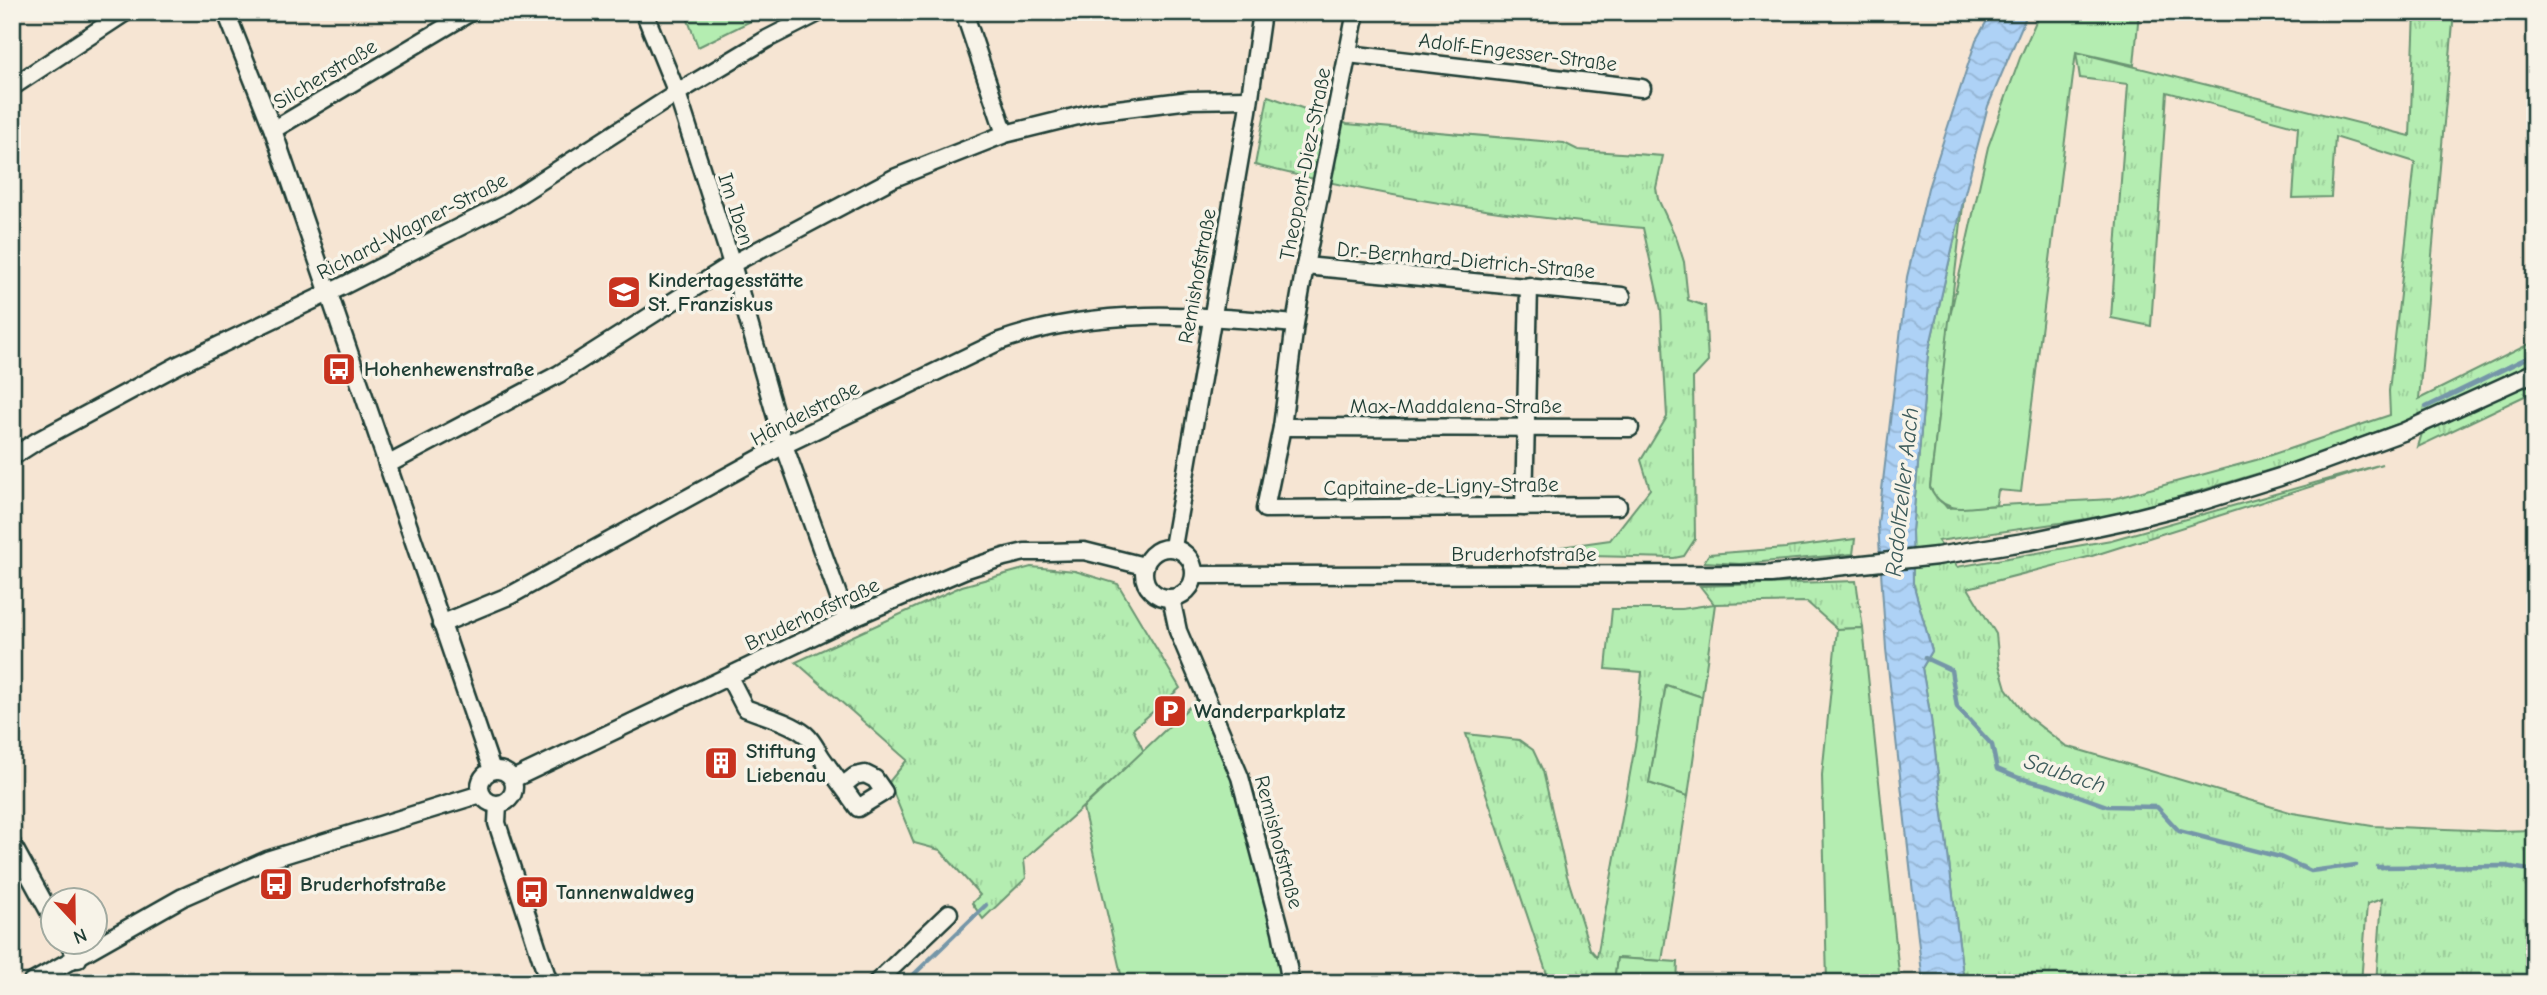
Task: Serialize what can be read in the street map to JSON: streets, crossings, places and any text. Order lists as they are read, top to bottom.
{
  "streets": {
    "street": [
      "Adolf-Engesser-Straße",
      "Silcherstraße",
      "Theopont-Diez-Straße",
      "Im Iben",
      "Richard-Wagner-Straße",
      "Dr.-Bernhard-Dietrich-Straße",
      "Remishofstraße",
      "Max-Maddalena-Straße",
      "Händelstraße",
      "Capitaine-de-Ligny-Straße",
      "Bruderhofstraße"
    ]
  },
  "crossings": [
    ["Adolf-Engesser-Straße", "Theopont-Diez-Straße"],
    ["Theopont-Diez-Straße", "Dr.-Bernhard-Dietrich-Straße"],
    ["Theopont-Diez-Straße", "Max-Maddalena-Straße"],
    ["Theopont-Diez-Straße", "Capitaine-de-Ligny-Straße"],
    ["Im Iben", "Richard-Wagner-Straße"],
    ["Im Iben", "Händelstraße"],
    ["Im Iben", "Bruderhofstraße"],
    ["Remishofstraße", "Händelstraße"],
    ["Remishofstraße", "Bruderhofstraße"]
  ],
  "water": ["Radolfzeller Aach", "Saubach"],
  "places": {
    "school or university": ["Kindertagesstätte St. Franziskus"],
    "bus stop": ["Hohenhewenstraße", "Bruderhofstraße", "Tannenwaldweg"],
    "parking": ["Wanderparkplatz"],
    "building": ["Stiftung Liebenau"]
  },
  "north": "bottom"
}
